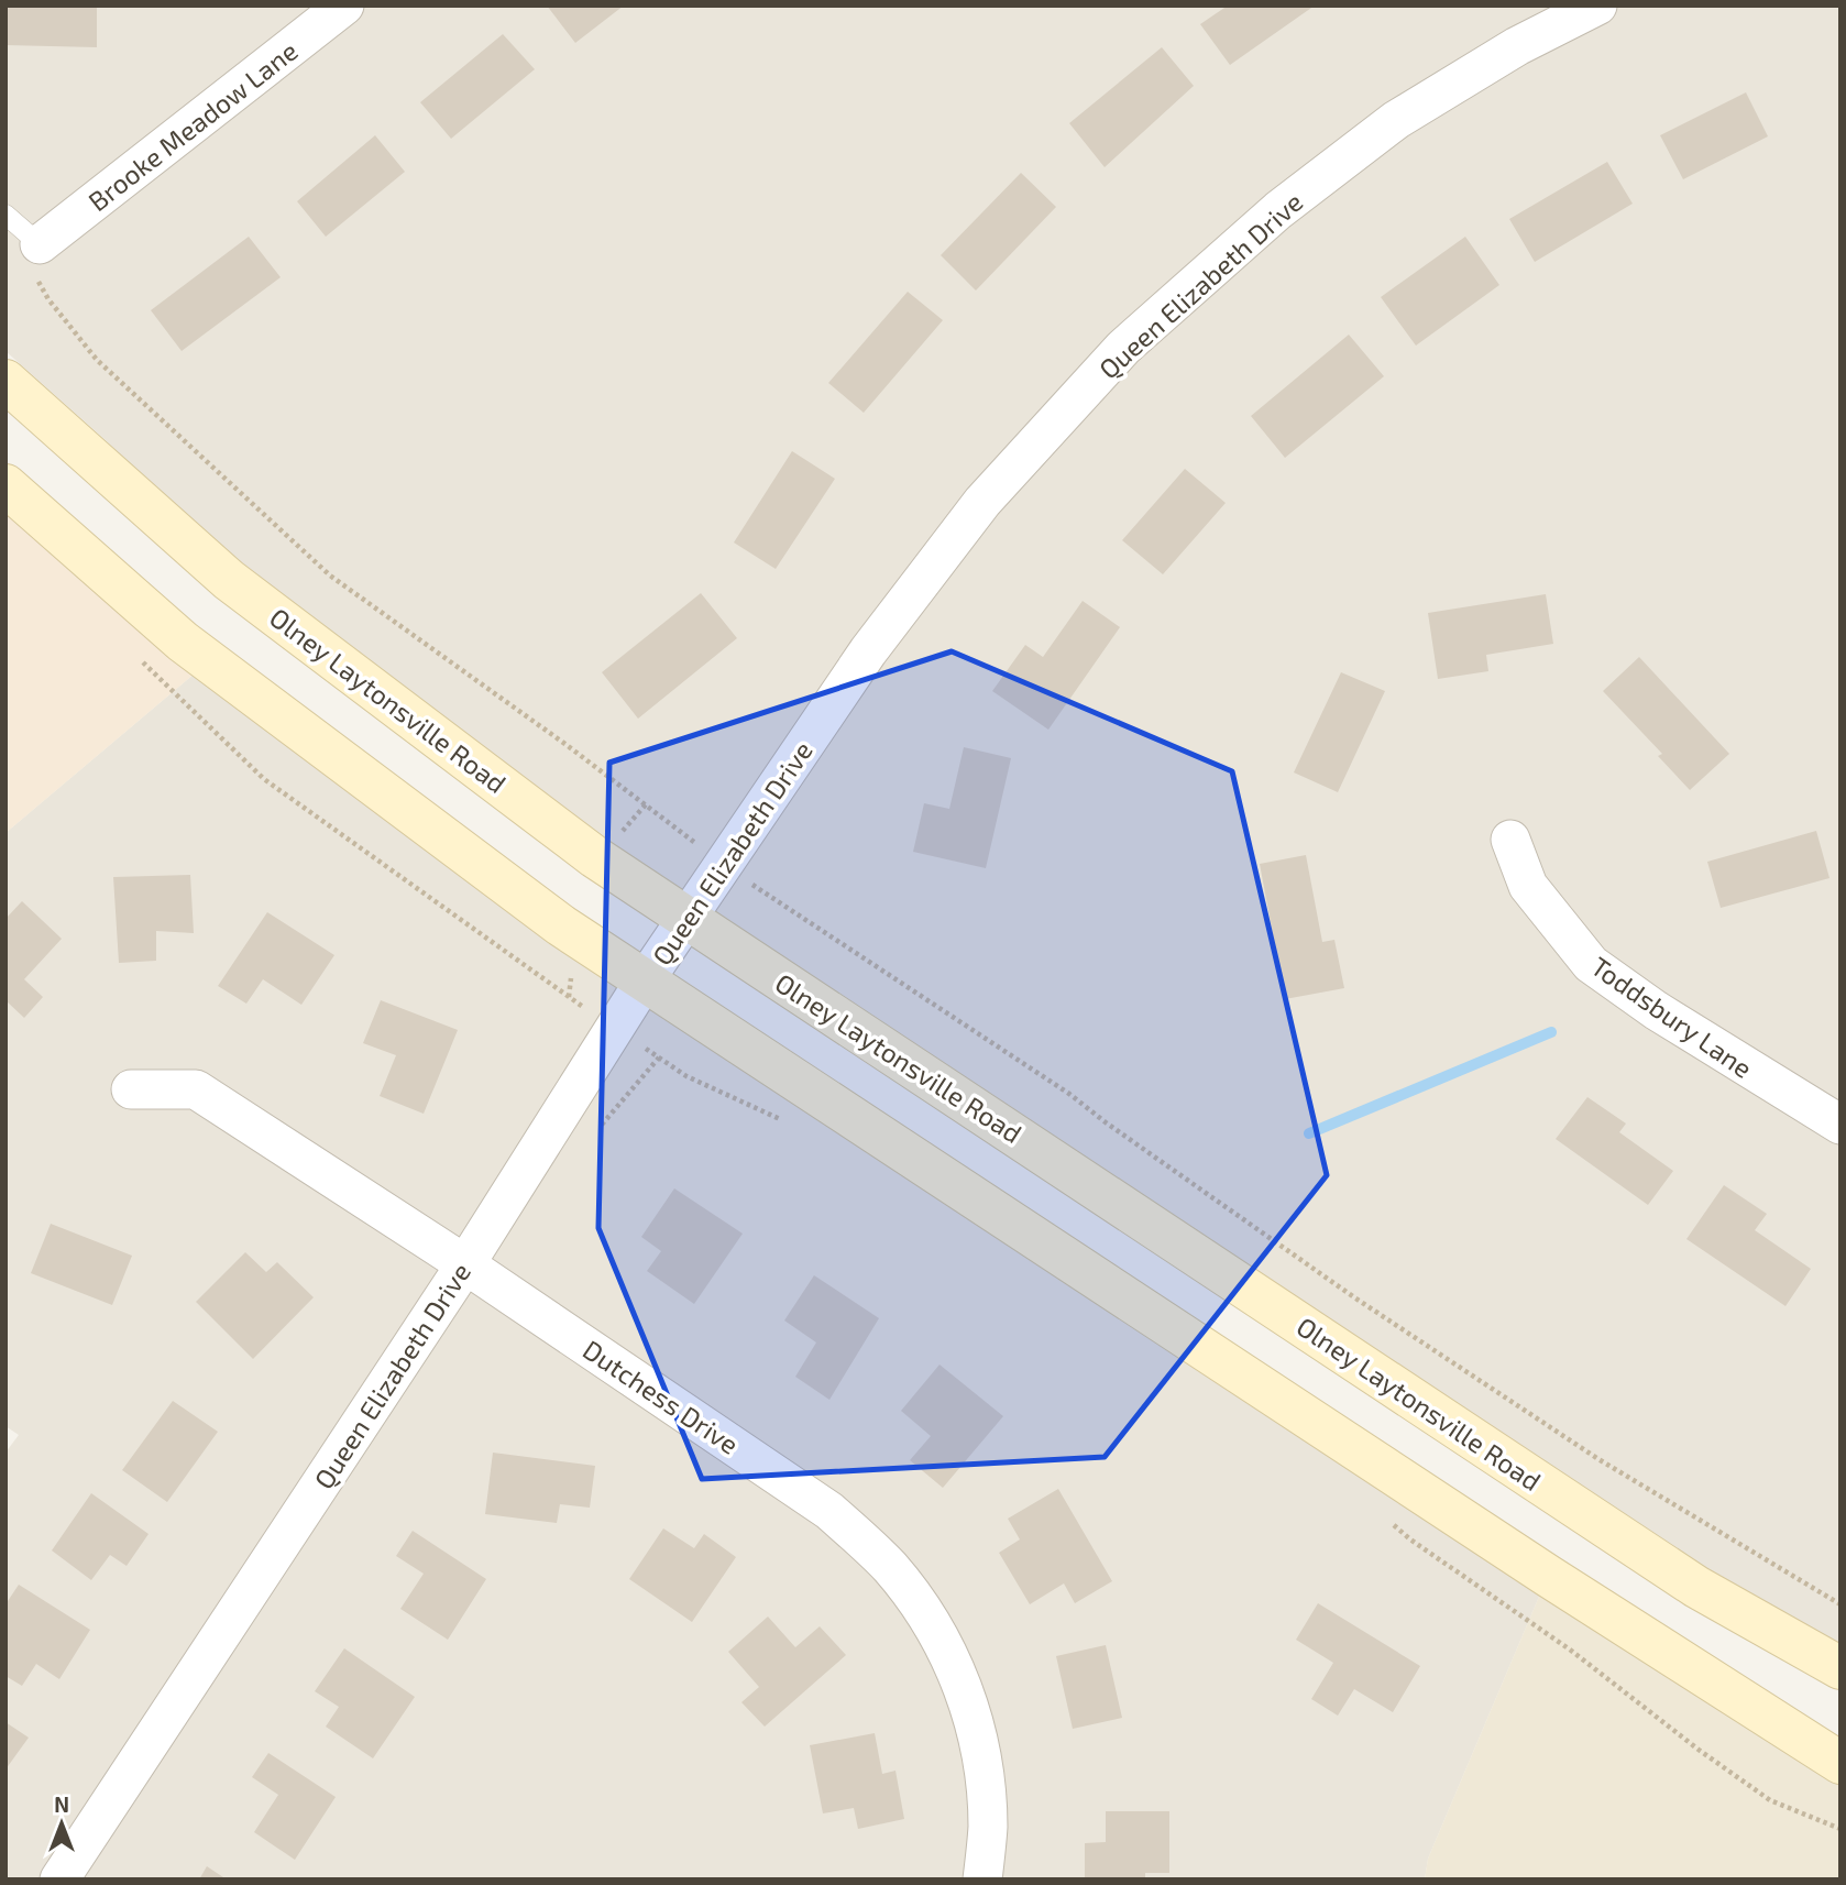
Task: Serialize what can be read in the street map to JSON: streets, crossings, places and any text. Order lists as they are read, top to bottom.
{
  "streets": {
    "main road": ["Olney Laytonsville Road"],
    "street": [
      "Brooke Meadow Lane",
      "Queen Elizabeth Drive",
      "Toddsbury Lane",
      "Dutchess Drive"
    ]
  },
  "crossings": [
    ["Queen Elizabeth Drive", "Olney Laytonsville Road"],
    ["Queen Elizabeth Drive", "Dutchess Drive"]
  ],
  "north": "top"
}
